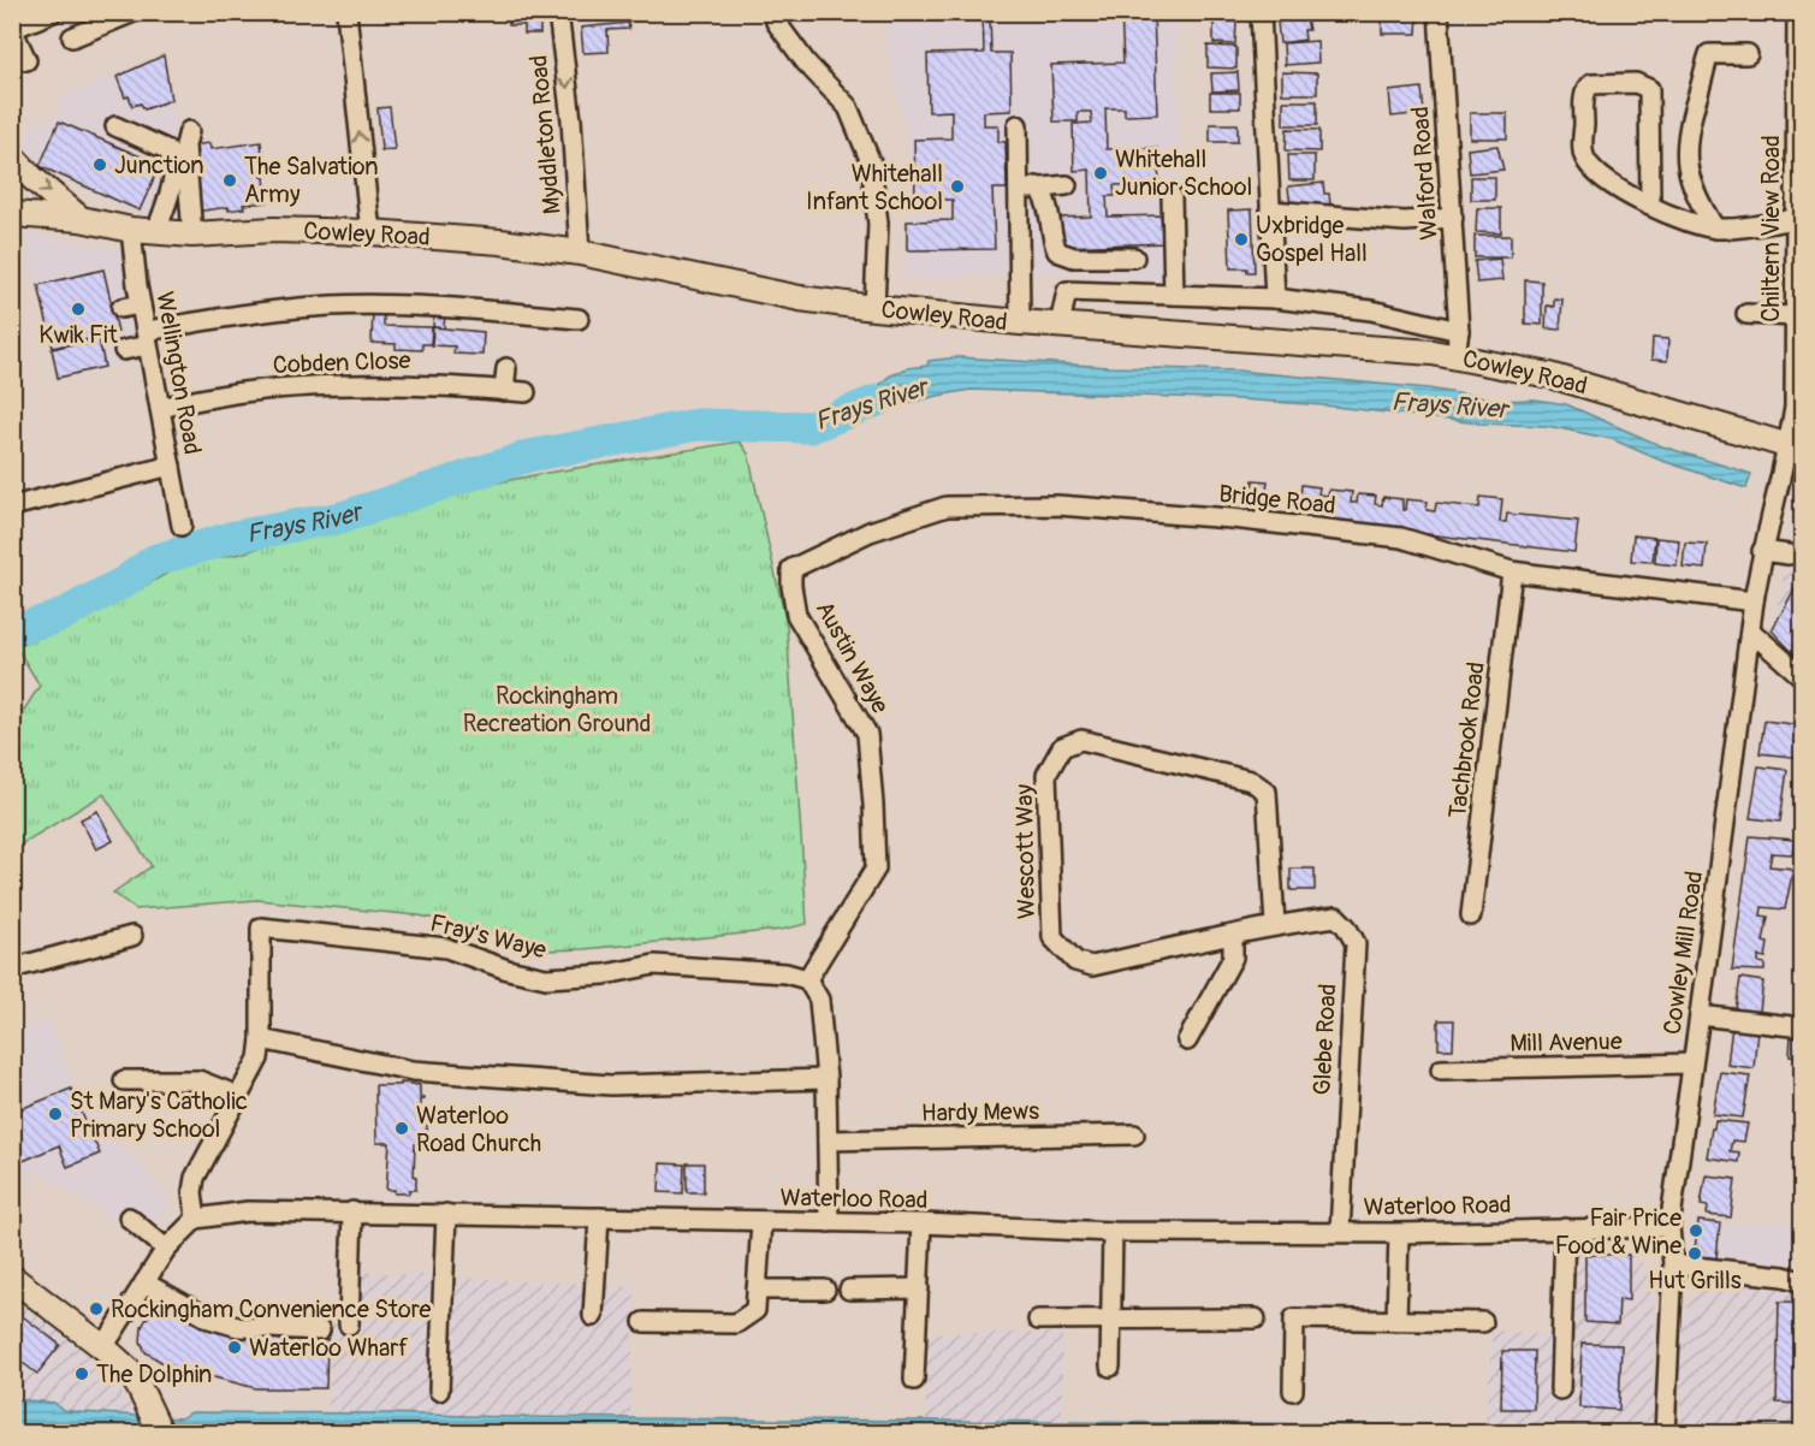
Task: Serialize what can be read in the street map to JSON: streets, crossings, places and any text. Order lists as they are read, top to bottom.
{
  "streets": {
    "main road": ["Cowley Road"],
    "street": [
      "Myddleton Road",
      "Walford Road",
      "Chiltern View Road",
      "Cobden Close",
      "Wellington Road",
      "Bridge Road",
      "Austin Waye",
      "Tachbrook Road",
      "Wescott Way",
      "Fray's Waye",
      "Cowley Mill Road",
      "Glebe Road",
      "Mill Avenue",
      "Hardy Mews",
      "Waterloo Road"
    ]
  },
  "crossings": [
    ["Myddleton Road", "Cowley Road"],
    ["Walford Road", "Cowley Road"],
    ["Chiltern View Road", "Cowley Road"],
    ["Chiltern View Road", "Cowley Mill Road"],
    ["Cowley Road", "Wellington Road"],
    ["Cowley Road", "Cowley Mill Road"],
    ["Cobden Close", "Wellington Road"],
    ["Bridge Road", "Austin Waye"],
    ["Bridge Road", "Tachbrook Road"],
    ["Bridge Road", "Cowley Mill Road"],
    ["Austin Waye", "Fray's Waye"],
    ["Wescott Way", "Glebe Road"],
    ["Fray's Waye", "Waterloo Road"],
    ["Cowley Mill Road", "Mill Avenue"],
    ["Cowley Mill Road", "Waterloo Road"],
    ["Glebe Road", "Waterloo Road"]
  ],
  "one_way": ["Myddleton Road"],
  "water": ["Frays River"],
  "parks": ["Rockingham Recreation Ground"],
  "places": [
    "Junction",
    "Whitehall Junior School",
    "The Salvation Army",
    "Whitehall Infant School",
    "Uxbridge Gospel Hall",
    "Kwik Fit",
    "St Mary's Catholic Primary School",
    "Waterloo Road Church",
    "Fair Price Food & Wine",
    "Hut Grills",
    "Rockingham Convenience Store",
    "Waterloo Wharf",
    "The Dolphin"
  ]
}
